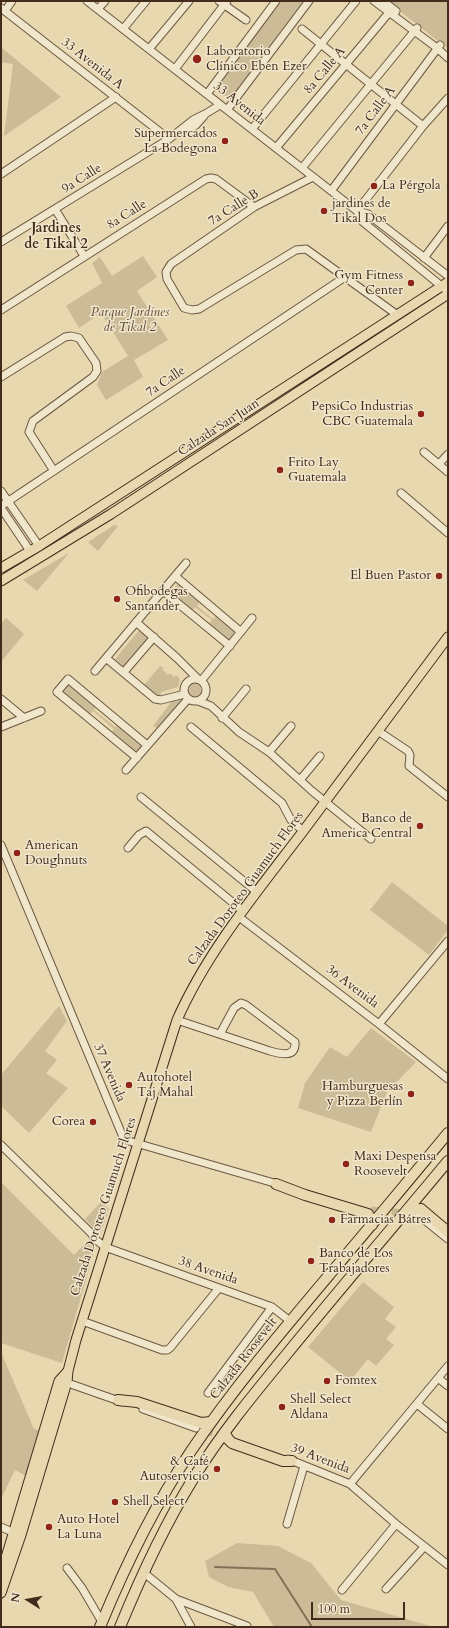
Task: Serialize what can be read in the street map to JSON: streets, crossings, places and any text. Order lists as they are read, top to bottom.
{
  "streets": {
    "highway": ["Calzada Roosevelt"],
    "main road": ["Calzada San Juan", "Calzada Doroteo Guamuch Flores"],
    "street": [
      "33 Avenida A",
      "8a Calle A",
      "33 Avenida",
      "7a Calle A",
      "9a Calle",
      "7a Calle B",
      "8a Calle",
      "7a Calle",
      "36 Avenida",
      "37 Avenida",
      "38 Avenida",
      "39 Avenida"
    ]
  },
  "crossings": [
    ["33 Avenida A", "9a Calle"],
    ["8a Calle A", "33 Avenida"],
    ["33 Avenida", "7a Calle A"],
    ["33 Avenida", "9a Calle"],
    ["33 Avenida", "7a Calle B"],
    ["33 Avenida", "Calzada San Juan"],
    ["7a Calle B", "8a Calle"],
    ["7a Calle B", "7a Calle"],
    ["Calzada Doroteo Guamuch Flores", "36 Avenida"],
    ["Calzada Doroteo Guamuch Flores", "37 Avenida"],
    ["Calzada Doroteo Guamuch Flores", "38 Avenida"],
    ["38 Avenida", "Calzada Roosevelt"]
  ],
  "districts": ["Jardines de Tikal 2"],
  "parks": ["Parque Jardines de Tikal 2"],
  "places": [
    "Laboratorio Clínico Eben Ezer",
    "Supermercados La Bodegona",
    "La Pérgola",
    "jardines de Tikal Dos",
    "Gym Fitness Center",
    "PepsiCo Industrias CBC Guatemala",
    "Frito Lay Guatemala",
    "El Buen Pastor",
    "Ofibodegas Santander",
    "Banco de America Central",
    "American Doughnuts",
    "Autohotel Taj Mahal",
    "Hamburguesas y Pizza Berlín",
    "Corea",
    "Maxi Despensa Roosevelt",
    "Farmacias Bátres",
    "Banco de Los Trabajadores",
    "Fomtex",
    "Shell Select Aldana",
    "& Café Autoservicio",
    "Shell Select",
    "Auto Hotel La Luna"
  ],
  "scale_bar": "100 m",
  "north": "left"
}
